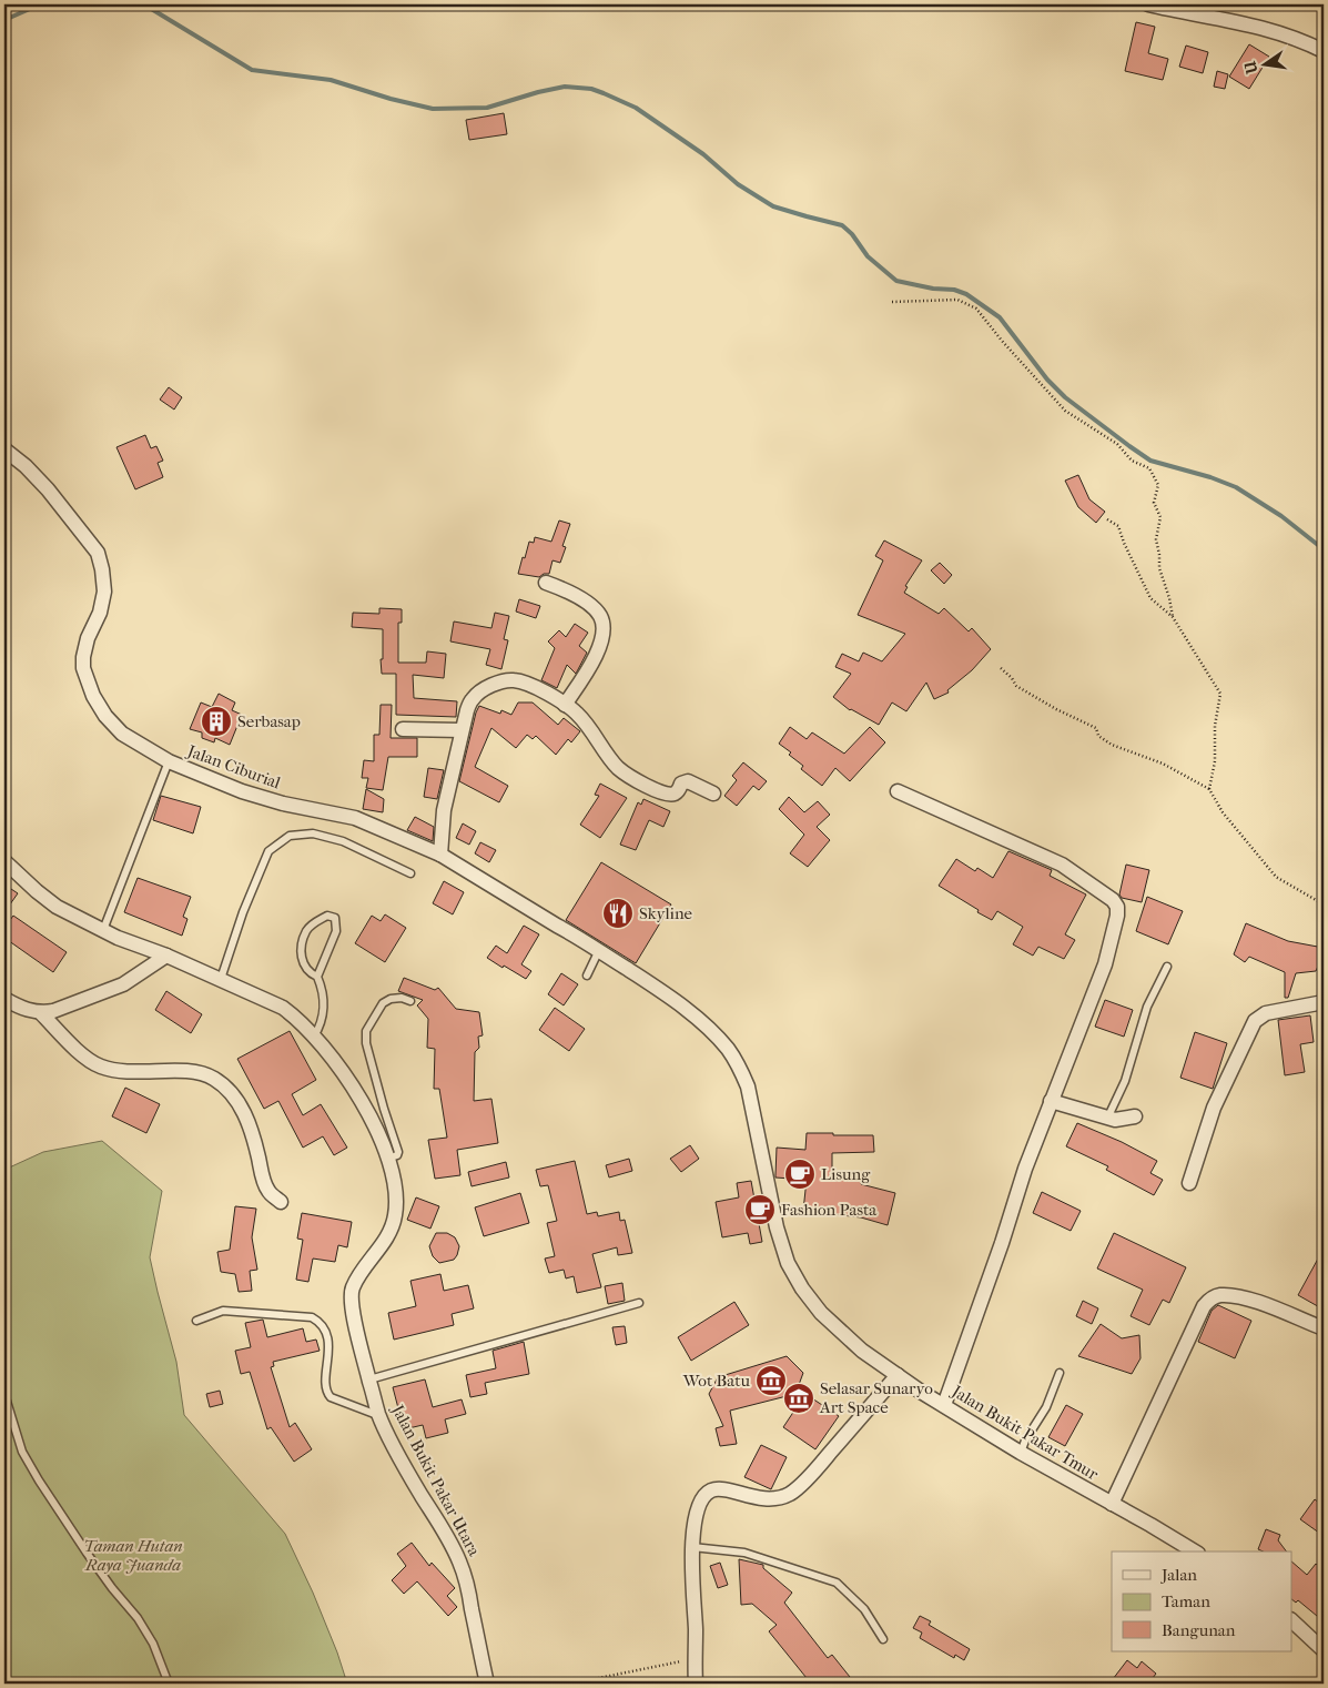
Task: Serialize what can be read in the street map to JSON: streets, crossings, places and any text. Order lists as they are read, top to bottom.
{
  "streets": {
    "street": ["Jalan Ciburial", "Jalan Bukit Pakar Tmur", "Jalan Bukit Pakar Utara"]
  },
  "crossings": [
    ["Jalan Ciburial", "Jalan Bukit Pakar Tmur"]
  ],
  "parks": ["Taman Hutan Raya Juanda"],
  "places": {
    "building": ["Serbasap"],
    "restaurant": ["Skyline"],
    "cafe": ["Lisung", "Fashion Pasta"],
    "museum": ["Wot Batu", "Selasar Sunaryo Art Space"]
  },
  "legend": ["Jalan", "Taman", "Bangunan"],
  "north": "left"
}
